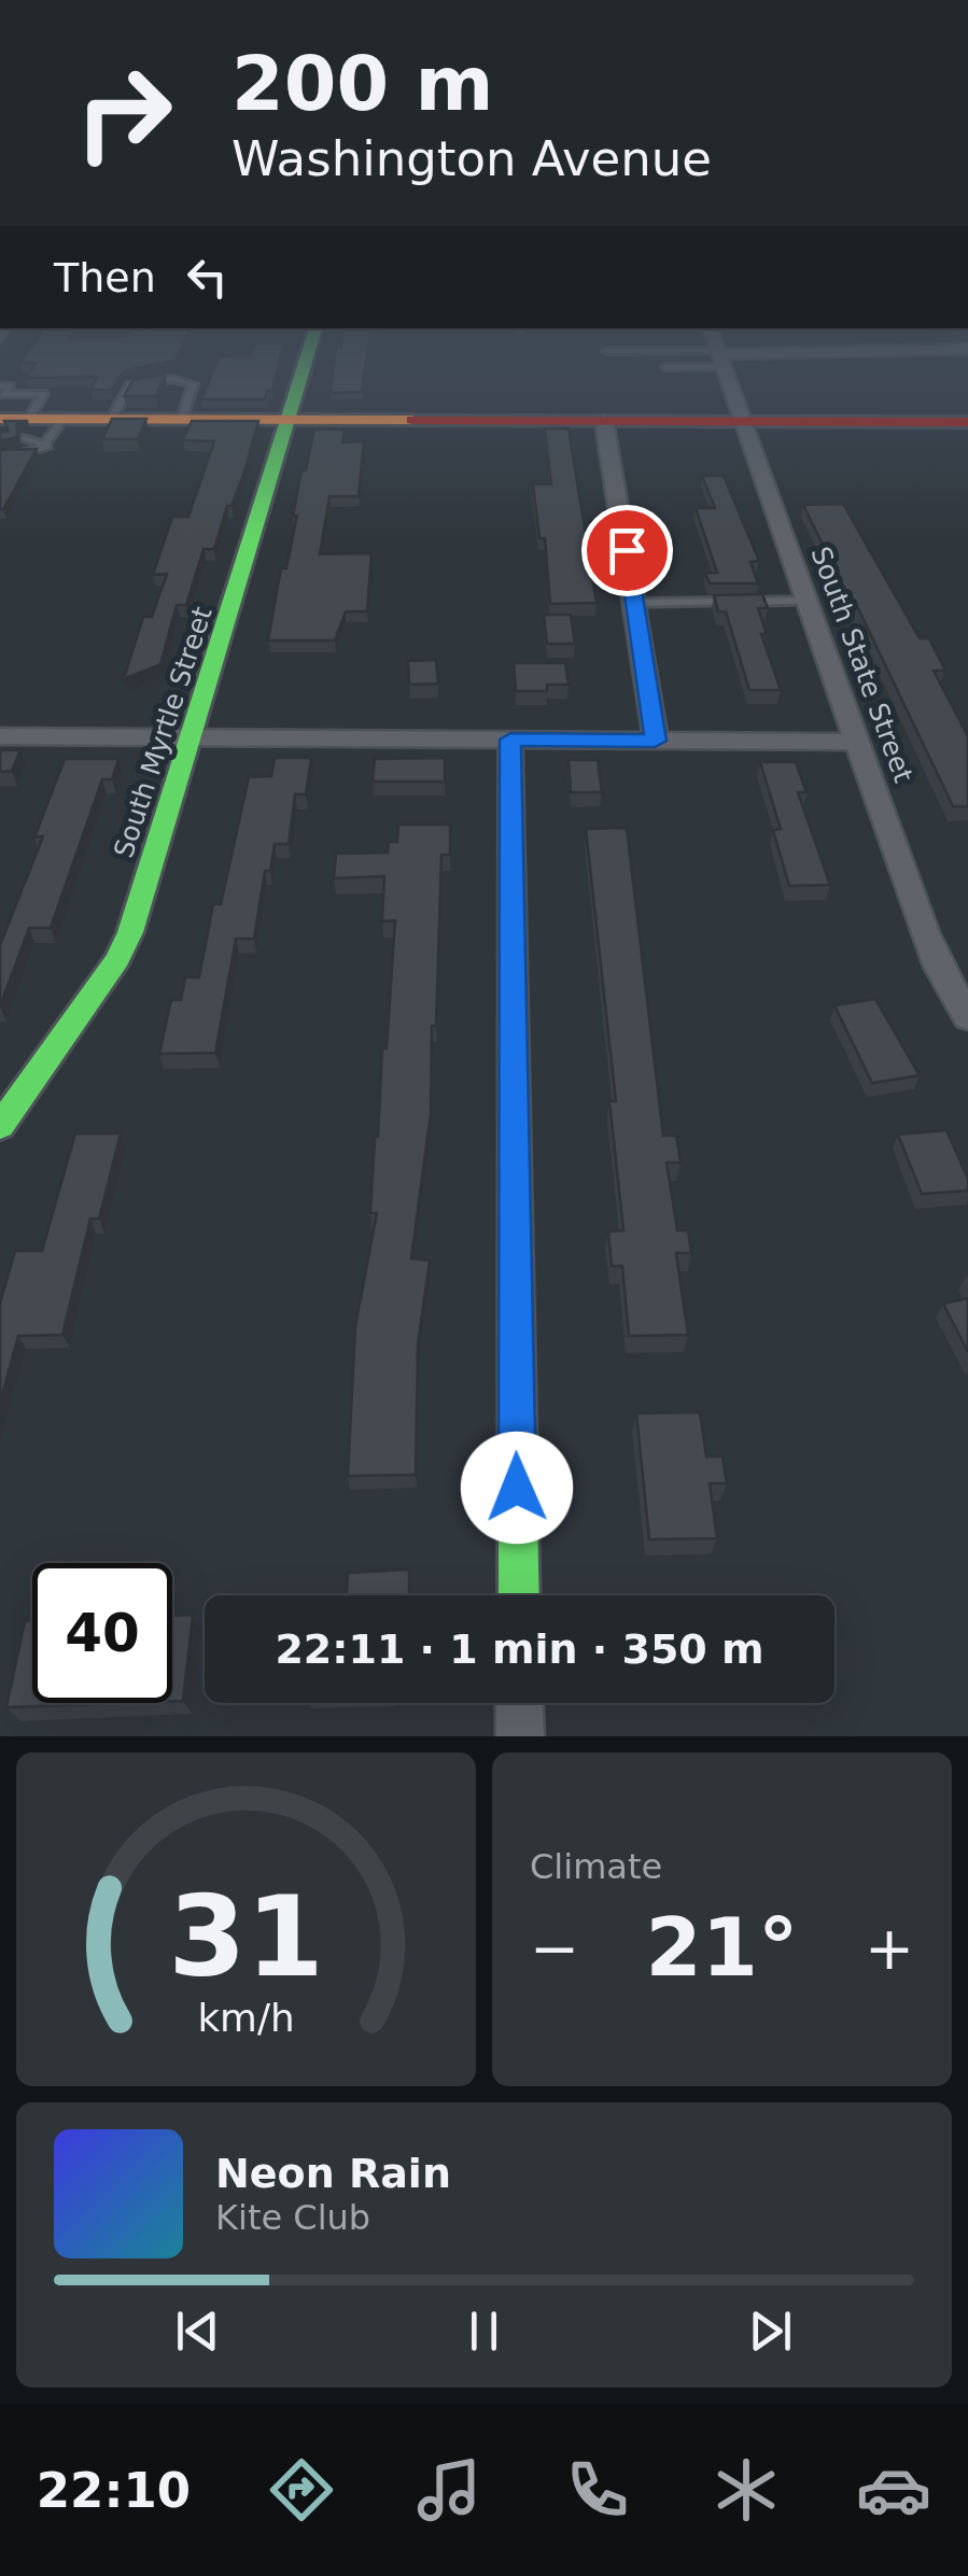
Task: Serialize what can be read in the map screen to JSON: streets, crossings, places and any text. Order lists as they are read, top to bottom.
{
  "streets": {
    "street": ["South State Street", "South Myrtle Street"]
  },
  "page": {
    "turn": ["200 m", "Washington Avenue"],
    "then": "Then",
    "limit": "40",
    "trip": "22:11 · 1 min · 350 m",
    "tile": "Climate",
    "heat": ["−", "21°", "+"],
    "song": ["Neon Rain", "Kite Club"],
    "tabs": "22:10",
    "gauge": ["31", "km/h"]
  }
}
